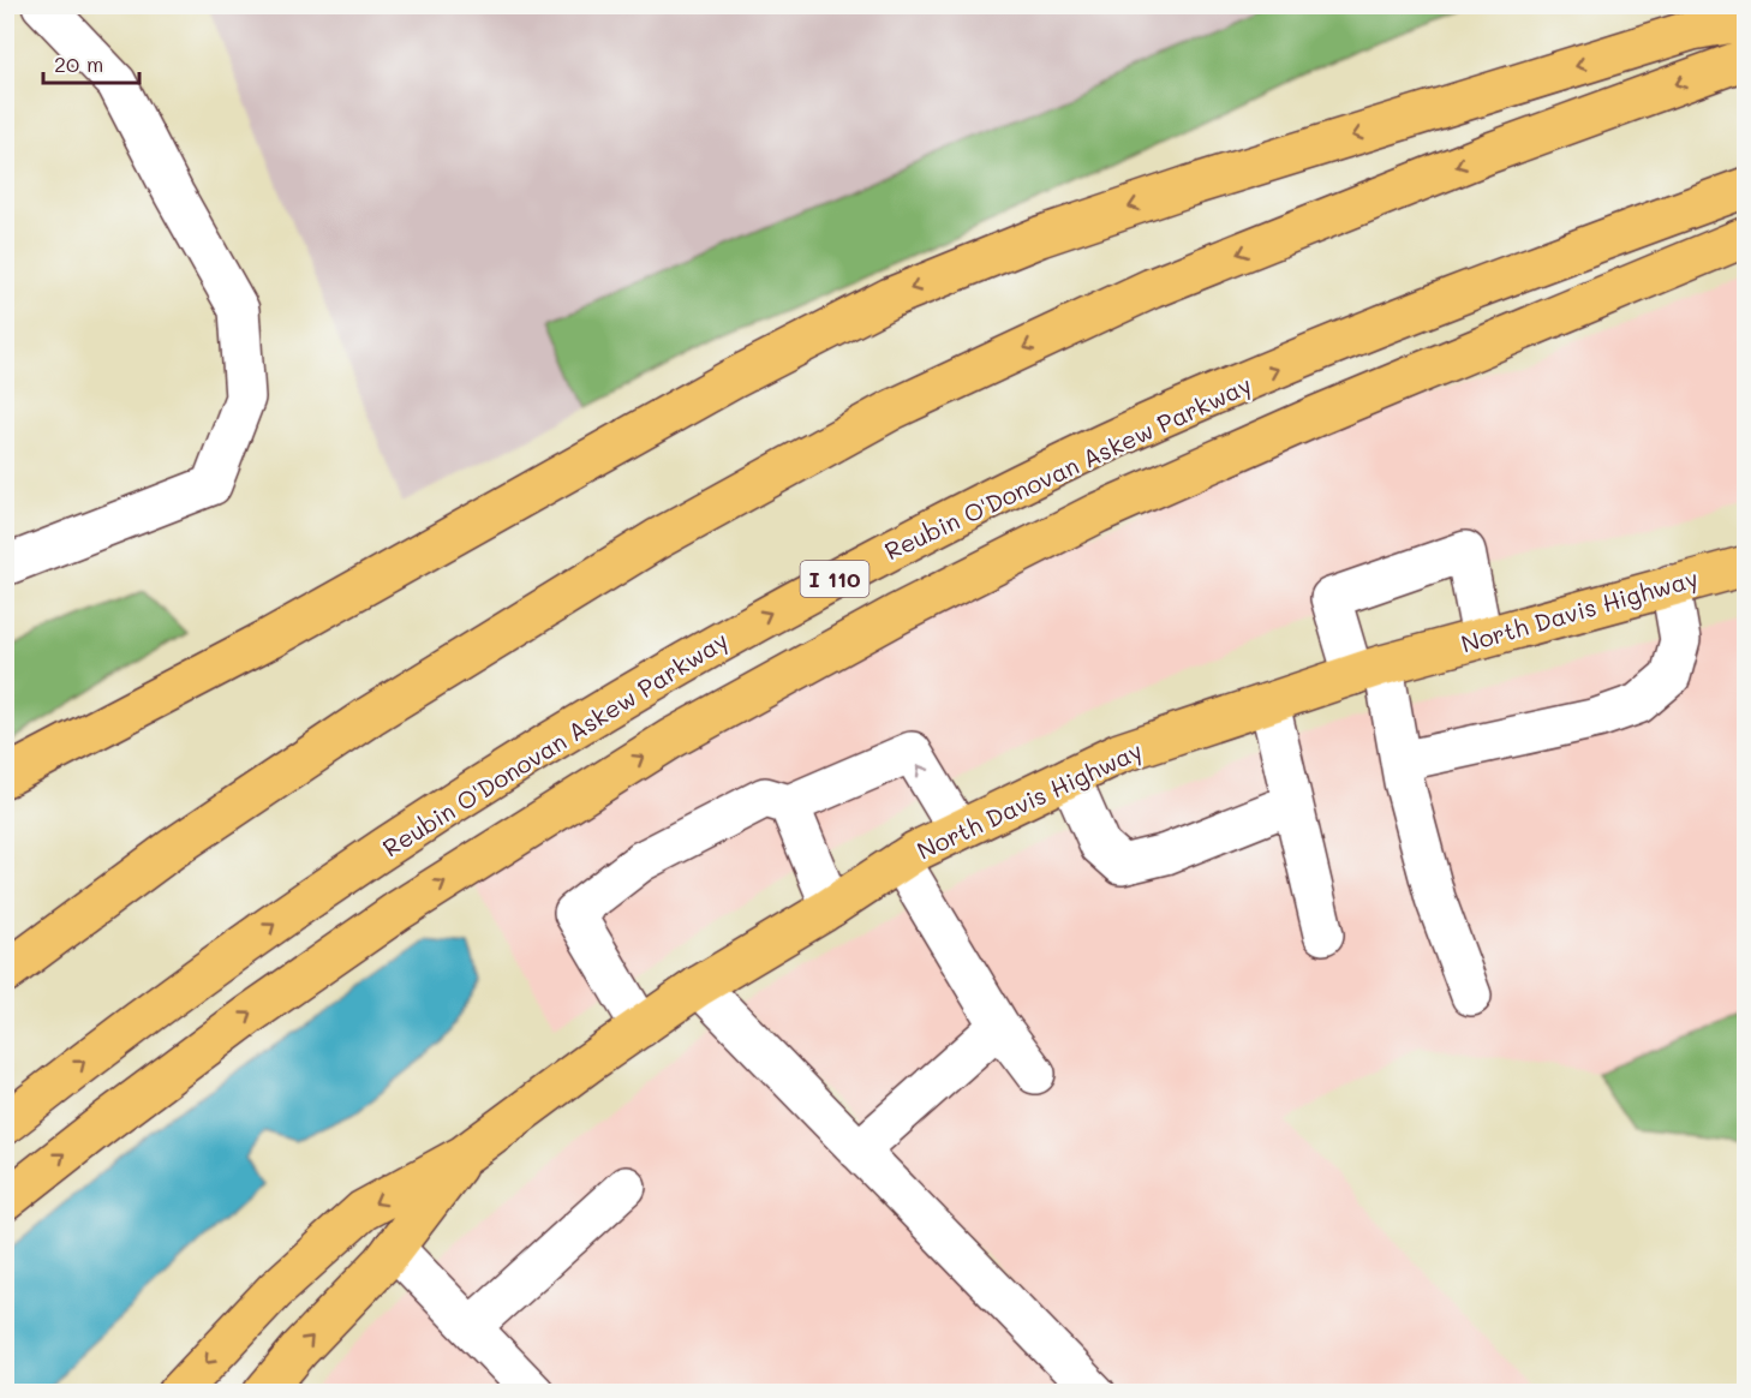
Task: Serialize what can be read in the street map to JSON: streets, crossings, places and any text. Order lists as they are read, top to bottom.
{
  "streets": {
    "main road": ["Reubin O'Donovan Askew Parkway", "I 110", "North Davis Highway"]
  },
  "scale_bar": "20 m"
}
